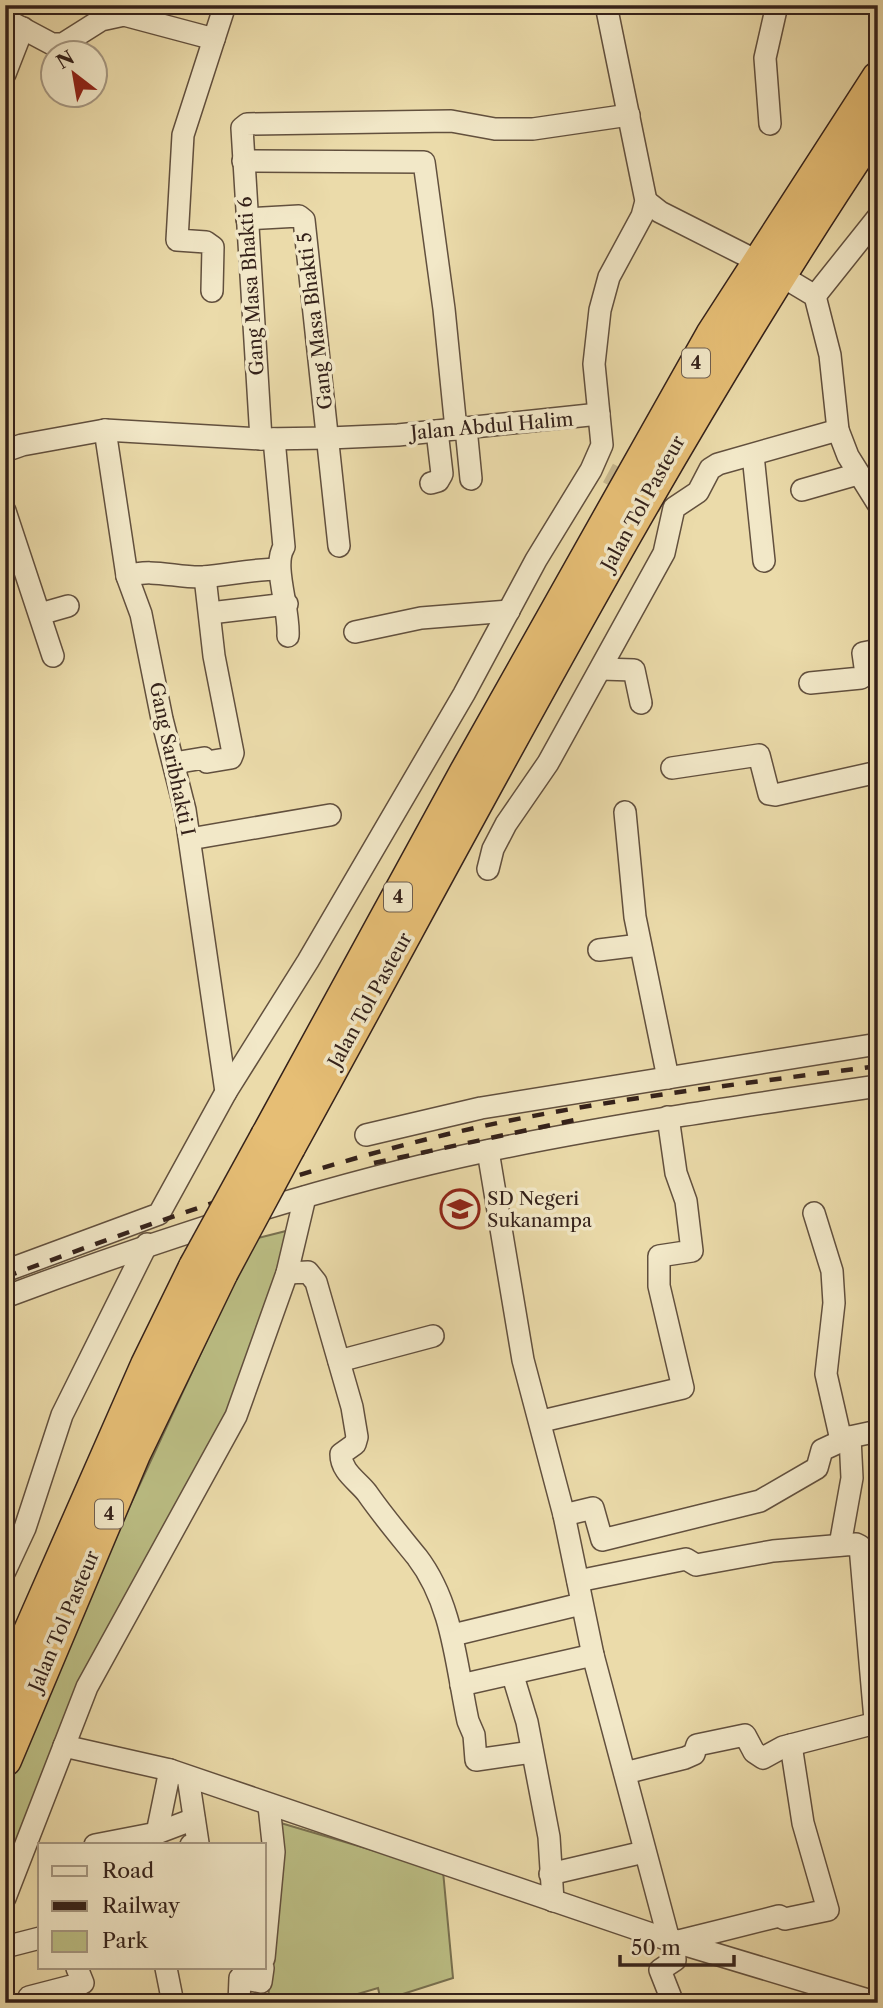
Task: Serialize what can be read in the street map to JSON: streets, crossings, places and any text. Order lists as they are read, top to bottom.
{
  "streets": {
    "highway": ["4", "Jalan Tol Pasteur"],
    "street": [
      "Gang Masa Bhakti 6",
      "Gang Masa Bhakti 5",
      "Jalan Abdul Halim",
      "Gang Saribhakti I"
    ]
  },
  "crossings": [
    ["Gang Masa Bhakti 6", "Gang Masa Bhakti 5"],
    ["Gang Masa Bhakti 6", "Jalan Abdul Halim"],
    ["Gang Masa Bhakti 5", "Jalan Abdul Halim"],
    ["Jalan Abdul Halim", "Gang Saribhakti I"]
  ],
  "places": {
    "school or university": ["SD Negeri Sukanampa"]
  },
  "legend": ["Road", "Railway", "Park"],
  "scale_bar": "50 m",
  "north": "top left"
}
